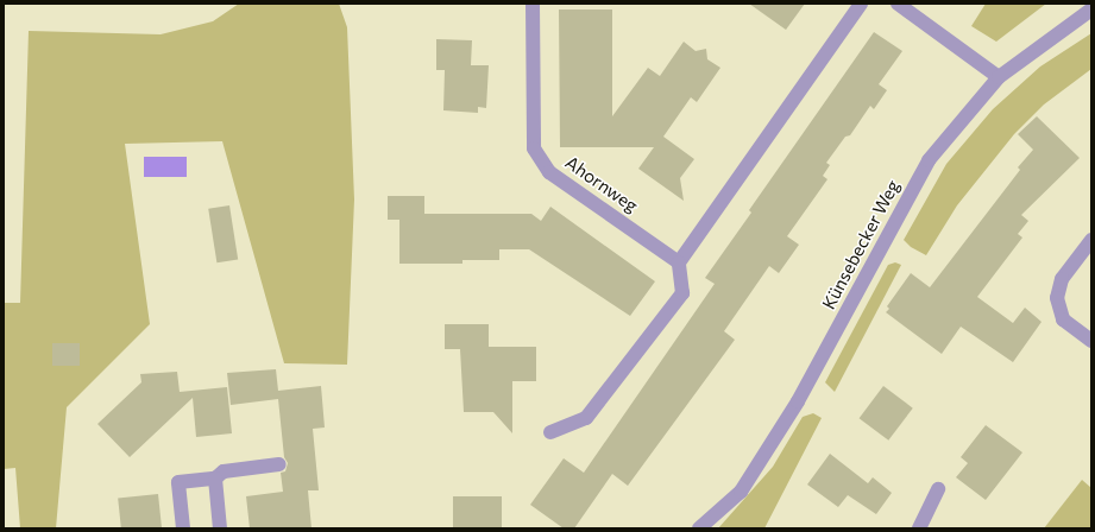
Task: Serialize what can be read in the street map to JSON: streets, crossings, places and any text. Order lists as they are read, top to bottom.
{
  "streets": {
    "street": ["Ahornweg", "Künsebecker Weg"]
  }
}
